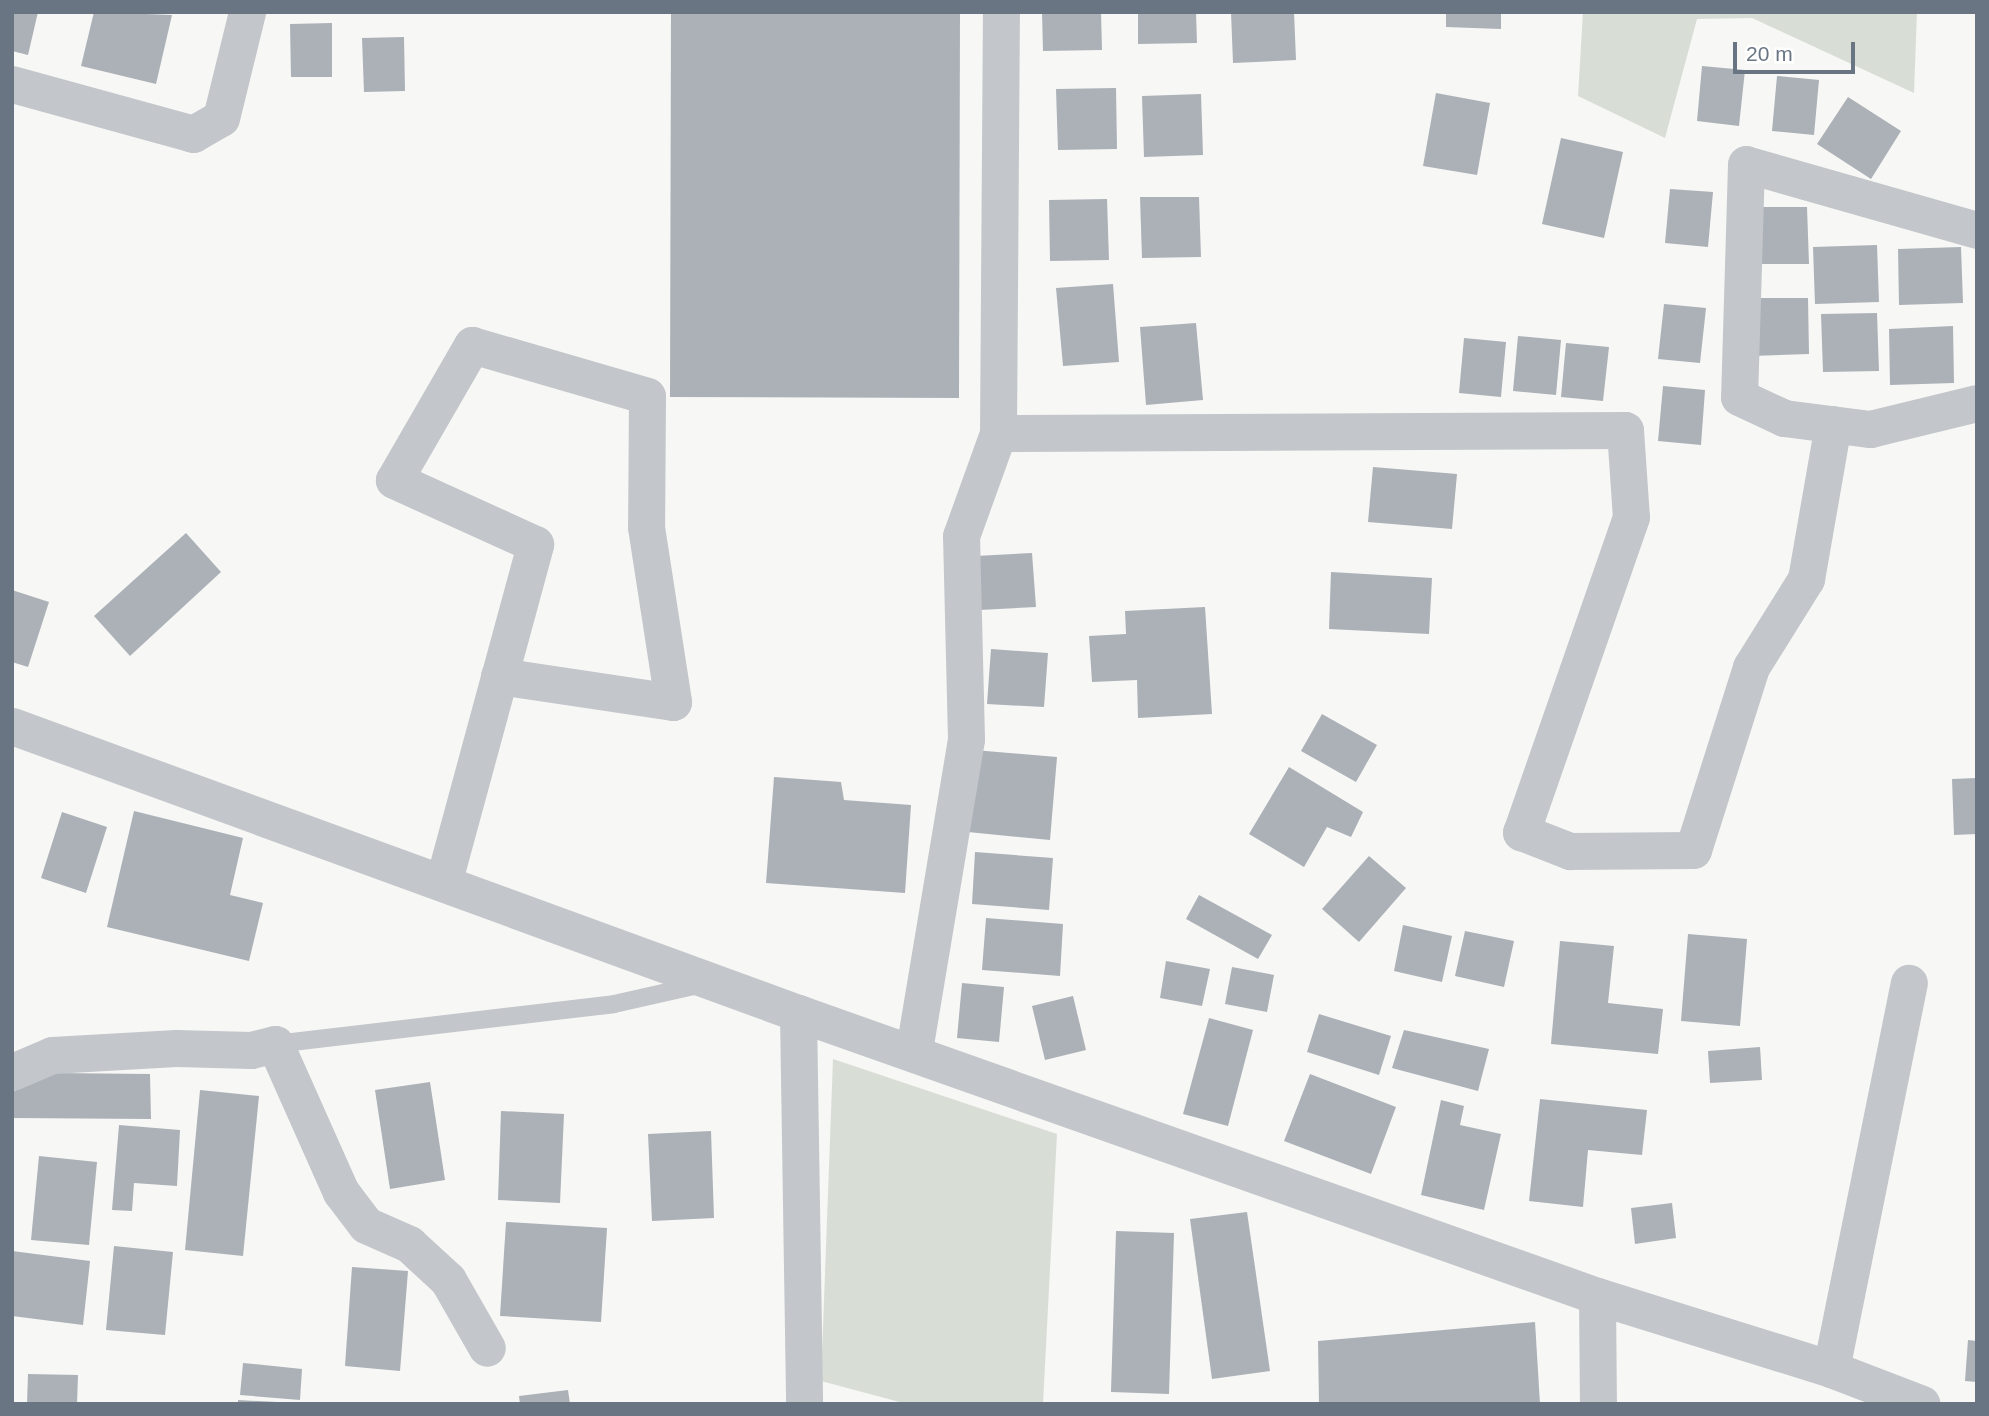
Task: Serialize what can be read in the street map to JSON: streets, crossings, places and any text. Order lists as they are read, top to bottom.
{
  "scale_bar": "20 m"
}
